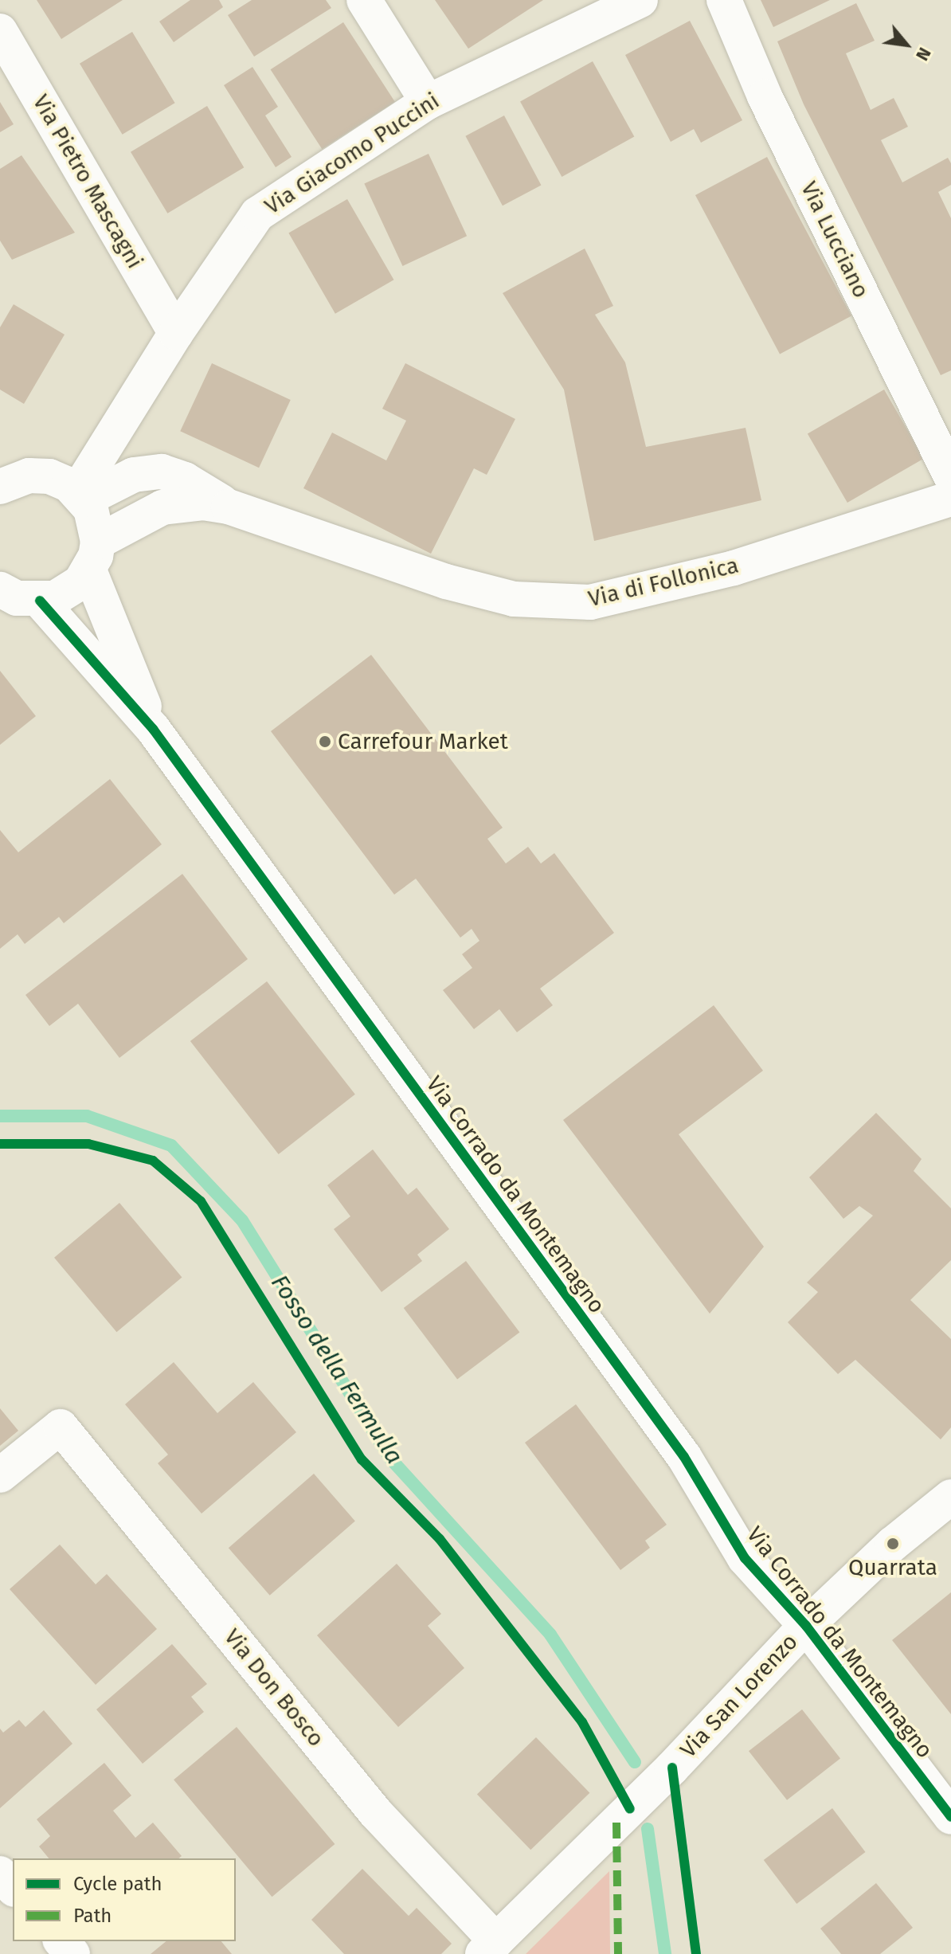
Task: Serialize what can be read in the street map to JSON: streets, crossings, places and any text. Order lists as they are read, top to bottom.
{
  "streets": {
    "street": [
      "Via Giacomo Puccini",
      "Via Pietro Mascagni",
      "Via Lucciano",
      "Via di Follonica",
      "Via Corrado da Montemagno",
      "Via Don Bosco",
      "Via San Lorenzo"
    ]
  },
  "crossings": [
    ["Via Giacomo Puccini", "Via Pietro Mascagni"],
    ["Via Giacomo Puccini", "Via di Follonica"],
    ["Via Giacomo Puccini", "Via Corrado da Montemagno"],
    ["Via di Follonica", "Via Corrado da Montemagno"],
    ["Via Corrado da Montemagno", "Via San Lorenzo"],
    ["Via Don Bosco", "Via San Lorenzo"]
  ],
  "water": ["Fosso della Fermulla"],
  "places": ["Carrefour Market", "Quarrata"],
  "legend": ["Cycle path", "Path"],
  "north": "bottom right"
}
